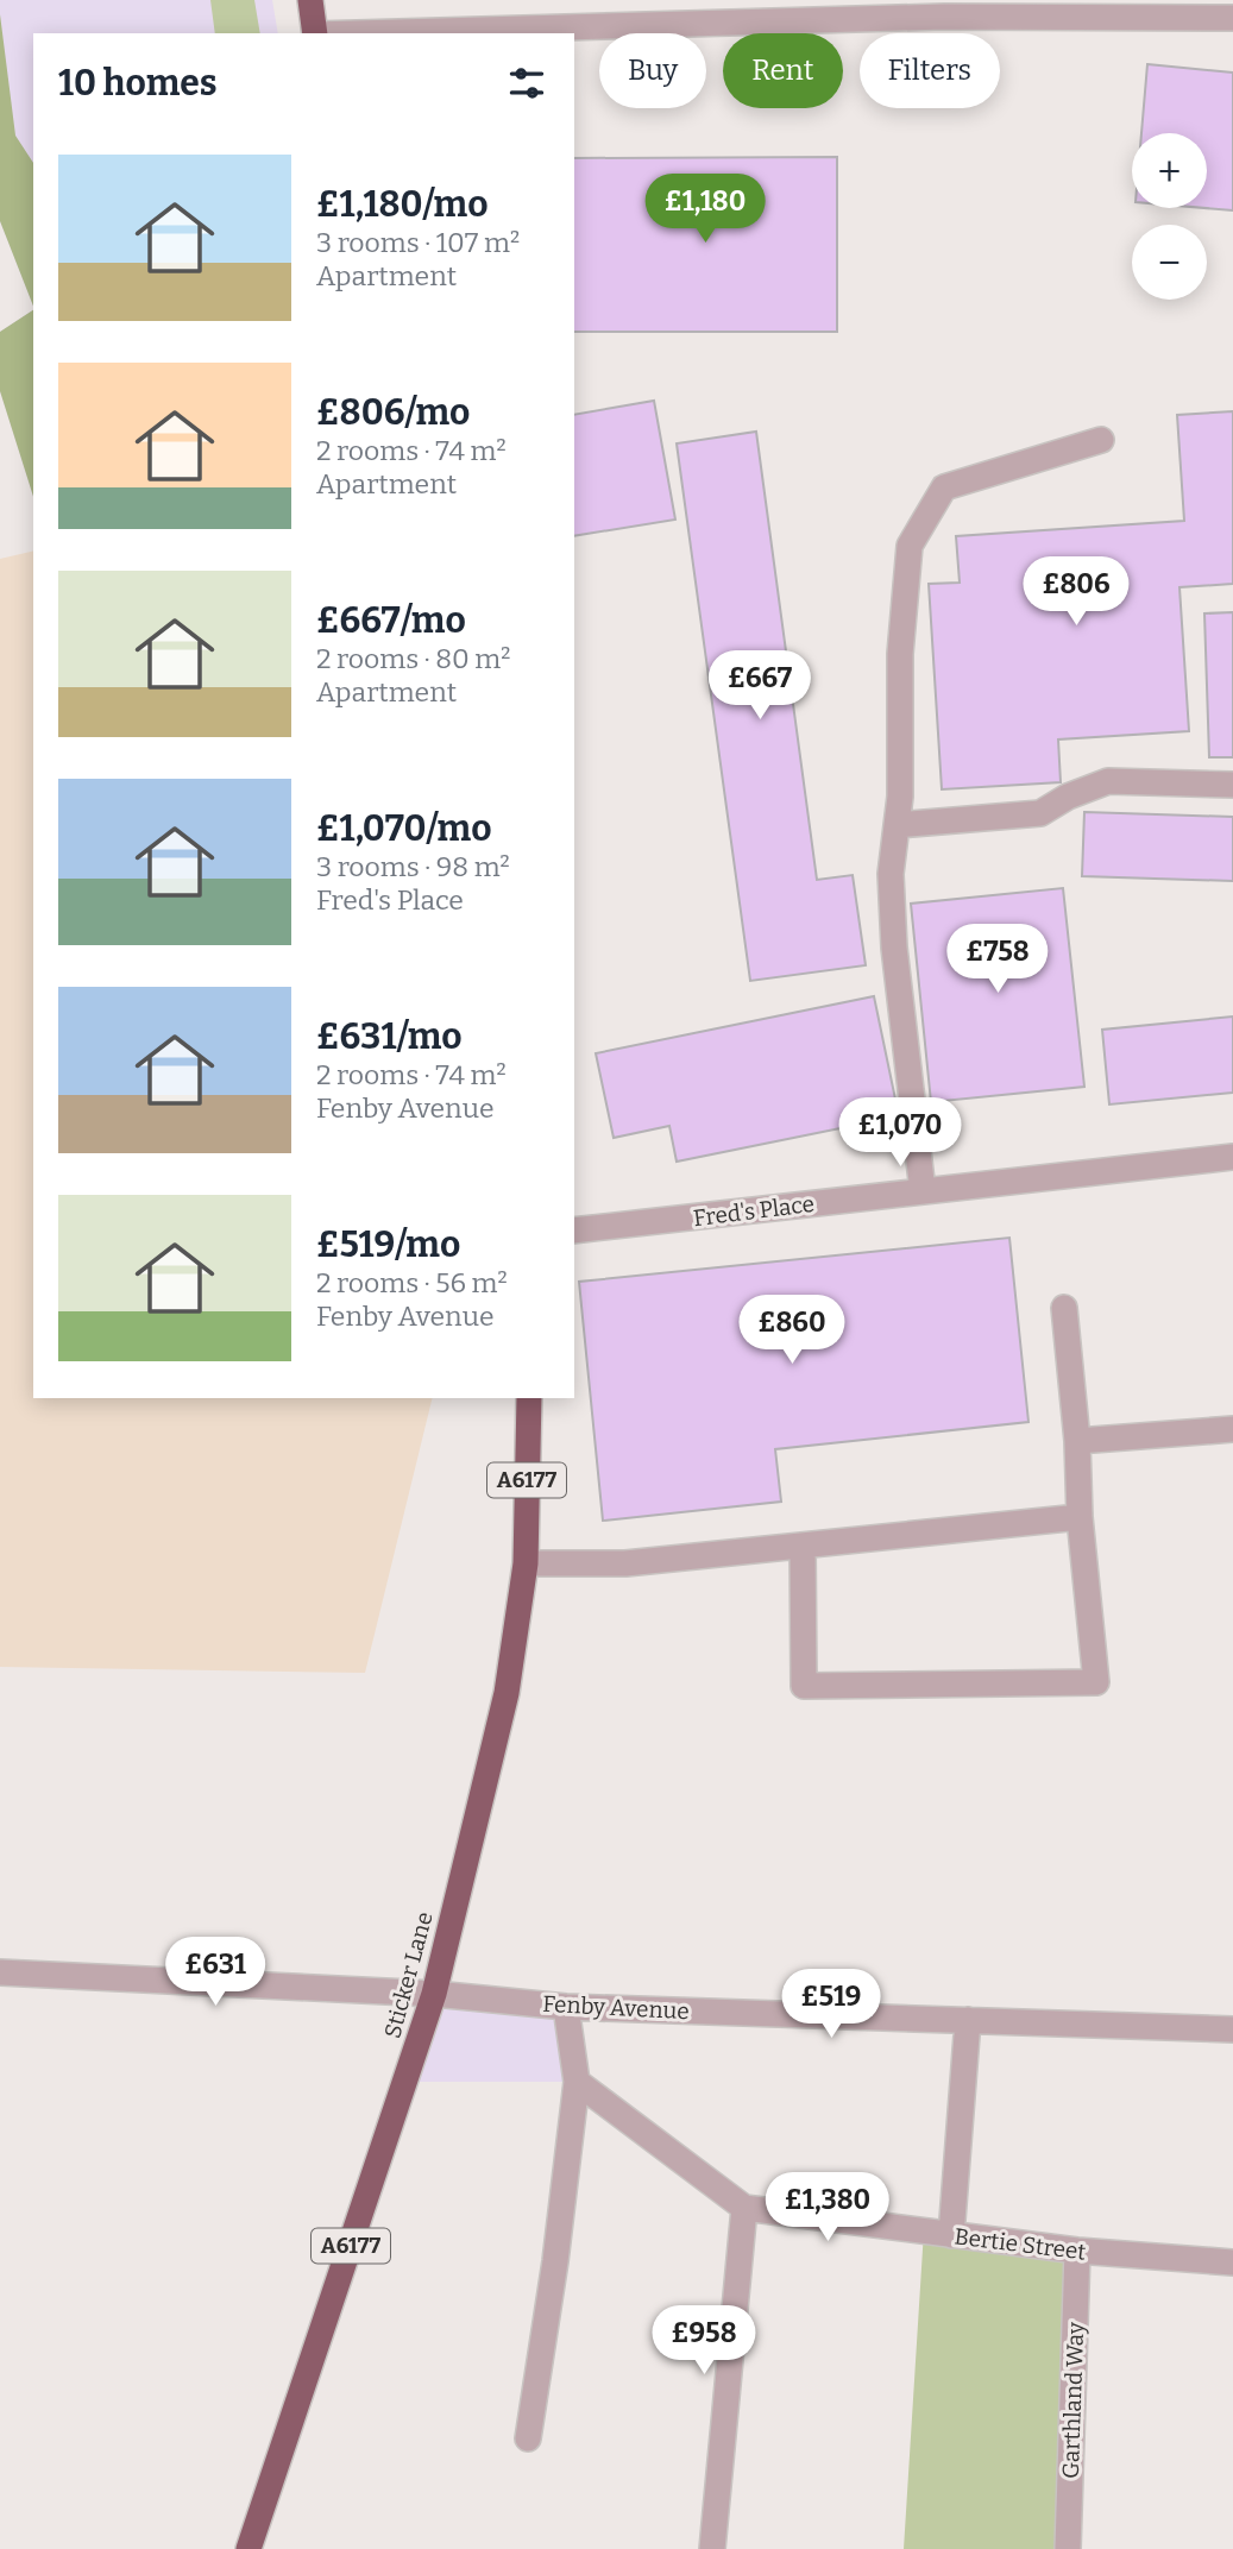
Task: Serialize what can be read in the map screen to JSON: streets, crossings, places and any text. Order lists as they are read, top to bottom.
{
  "streets": {
    "highway": ["A6177", "Sticker Lane"],
    "street": [
      "Fred's Place",
      "Fenby Avenue",
      "Bertie Street",
      "Garthland Way"
    ]
  },
  "crossings": [
    ["Sticker Lane", "Fenby Avenue"],
    ["Bertie Street", "Garthland Way"]
  ],
  "page": {
    "chip": ["Buy", "Rent", "Filters"],
    "heading": "10 homes",
    "map_buttons": ["+", "−"],
    "list": [
      {
        "name": "£1,180/mo",
        "note": "3 rooms · 107 m² · Apartment"
      },
      {
        "name": "£806/mo",
        "note": "2 rooms · 74 m² · Apartment"
      },
      {
        "name": "£667/mo",
        "note": "2 rooms · 80 m² · Apartment"
      },
      {
        "name": "£1,070/mo",
        "note": "3 rooms · 98 m² · Fred's Place"
      },
      {
        "name": "£631/mo",
        "note": "2 rooms · 74 m² · Fenby Avenue"
      },
      {
        "name": "£519/mo",
        "note": "2 rooms · 56 m² · Fenby Avenue"
      }
    ],
    "price": [
      "£1,180",
      "£806",
      "£667",
      "£758",
      "£1,070",
      "£860",
      "£631",
      "£519",
      "£1,380",
      "£958"
    ]
  }
}
